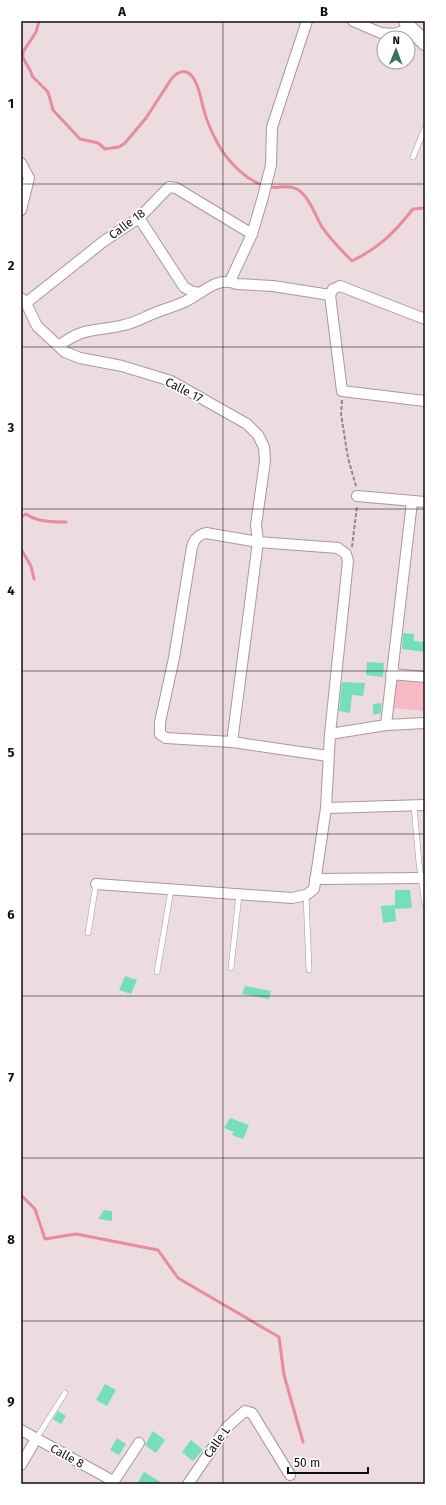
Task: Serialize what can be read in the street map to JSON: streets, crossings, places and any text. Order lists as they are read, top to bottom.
{
  "streets": {
    "street": [
      "Calle 18",
      "Calle 17",
      "Calle L",
      "Calle 8"
    ]
  },
  "crossings": [
    ["Calle 18", "Calle 17"]
  ],
  "scale_bar": "50 m",
  "north": "top",
  "grid": {
    "columns": ["A", "B"],
    "rows": [
      "1",
      "2",
      "3",
      "4",
      "5",
      "6",
      "7",
      "8",
      "9"
    ]
  }
}
